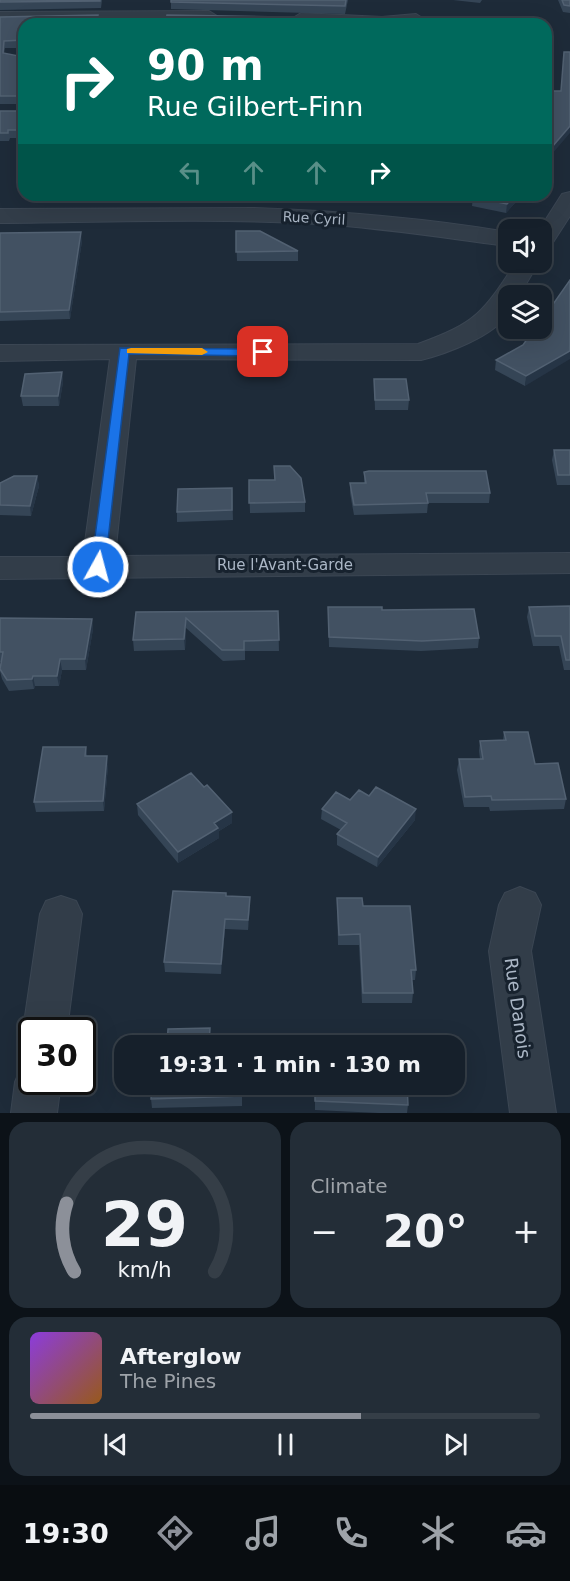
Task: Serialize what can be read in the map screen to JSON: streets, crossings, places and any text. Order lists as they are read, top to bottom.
{
  "streets": {
    "street": ["Rue Cyril", "Rue l'Avant-Garde", "Rue Danois"]
  },
  "page": {
    "turn": ["90 m", "Rue Gilbert-Finn"],
    "limit": "30",
    "trip": "19:31 · 1 min · 130 m",
    "tile": "Climate",
    "heat": ["−", "20°", "+"],
    "song": ["Afterglow", "The Pines"],
    "tabs": "19:30",
    "gauge": ["29", "km/h"]
  }
}
